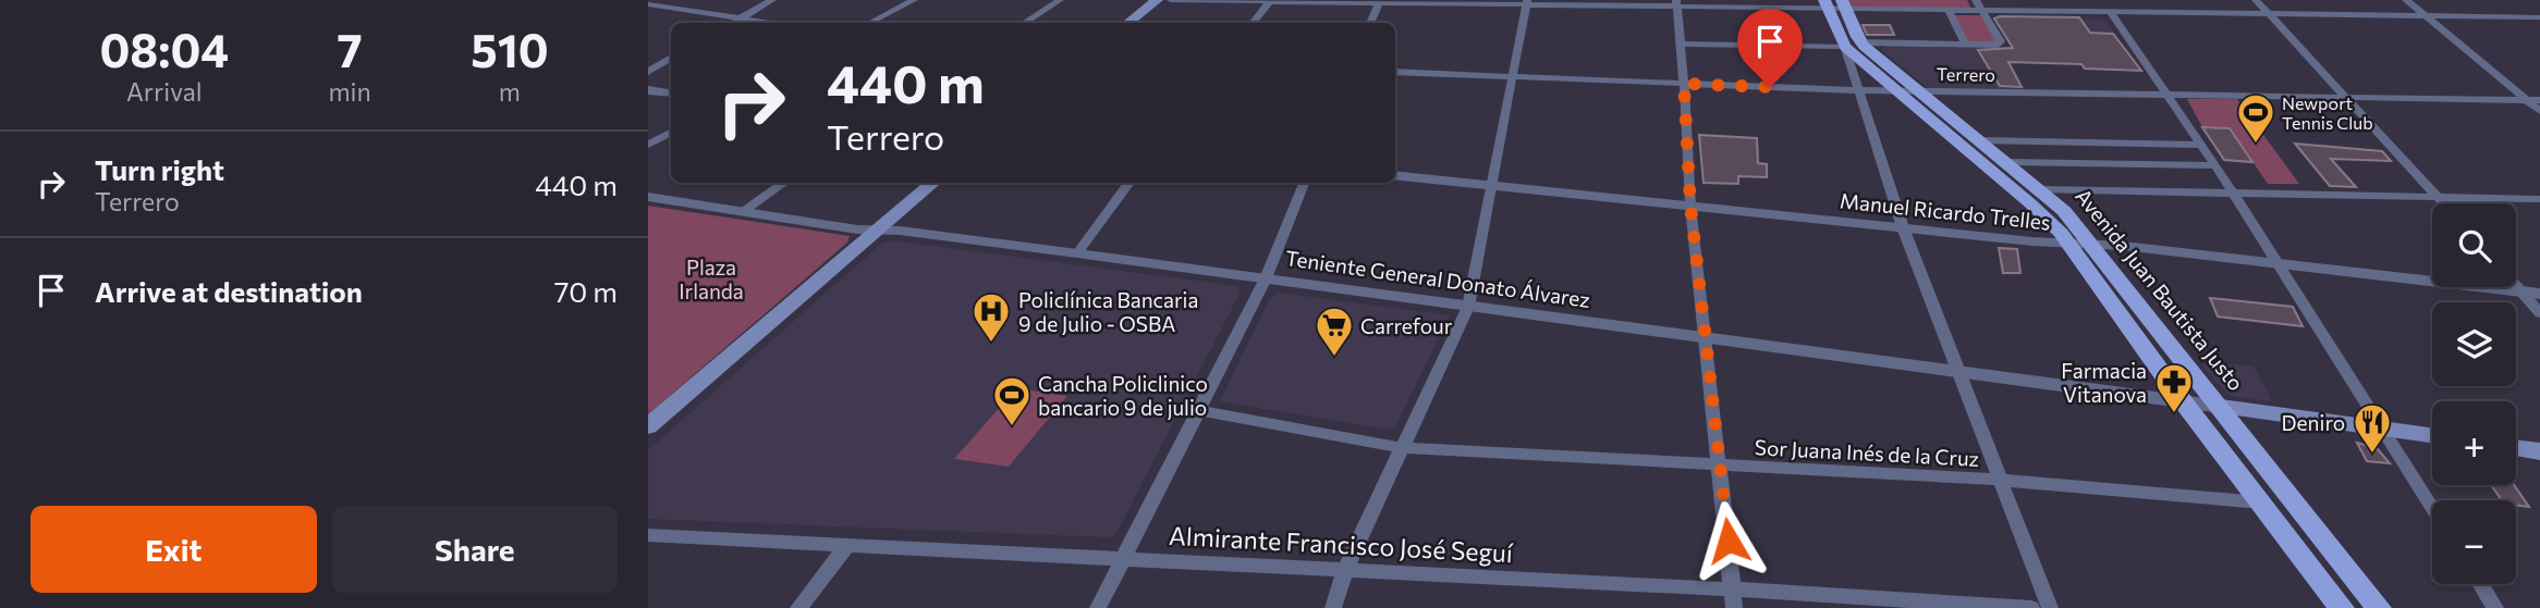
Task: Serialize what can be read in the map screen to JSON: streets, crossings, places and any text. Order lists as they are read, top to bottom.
{
  "streets": {
    "main road": ["Avenida Juan Bautista Justo"],
    "street": [
      "Terrero",
      "Manuel Ricardo Trelles",
      "Teniente General Donato Álvarez",
      "Sor Juana Inés de la Cruz",
      "Almirante Francisco José Seguí"
    ]
  },
  "crossings": [
    ["Terrero", "Avenida Juan Bautista Justo"],
    ["Manuel Ricardo Trelles", "Avenida Juan Bautista Justo"],
    ["Teniente General Donato Álvarez", "Avenida Juan Bautista Justo"],
    ["Avenida Juan Bautista Justo", "Sor Juana Inés de la Cruz"]
  ],
  "parks": ["Plaza Irlanda"],
  "places": {
    "sports": ["Newport Tennis Club", "Cancha Policlinico bancario 9 de julio"],
    "hospital": ["Policlínica Bancaria 9 de Julio - OSBA"],
    "supermarket": ["Carrefour"],
    "pharmacy": ["Farmacia Vitanova"],
    "restaurant": ["Deniro"]
  },
  "page": {
    "eta": [
      "08:04",
      "Arrival",
      "7",
      "min",
      "510",
      "m"
    ],
    "turn": ["440 m", "Terrero"],
    "list": [
      {
        "name": "Turn right",
        "note": "Terrero",
        "value": "440 m"
      },
      {
        "name": "Arrive at destination",
        "value": "70 m"
      }
    ],
    "map_buttons": ["+", "−"],
    "buttons": ["Exit", "Share"]
  }
}
